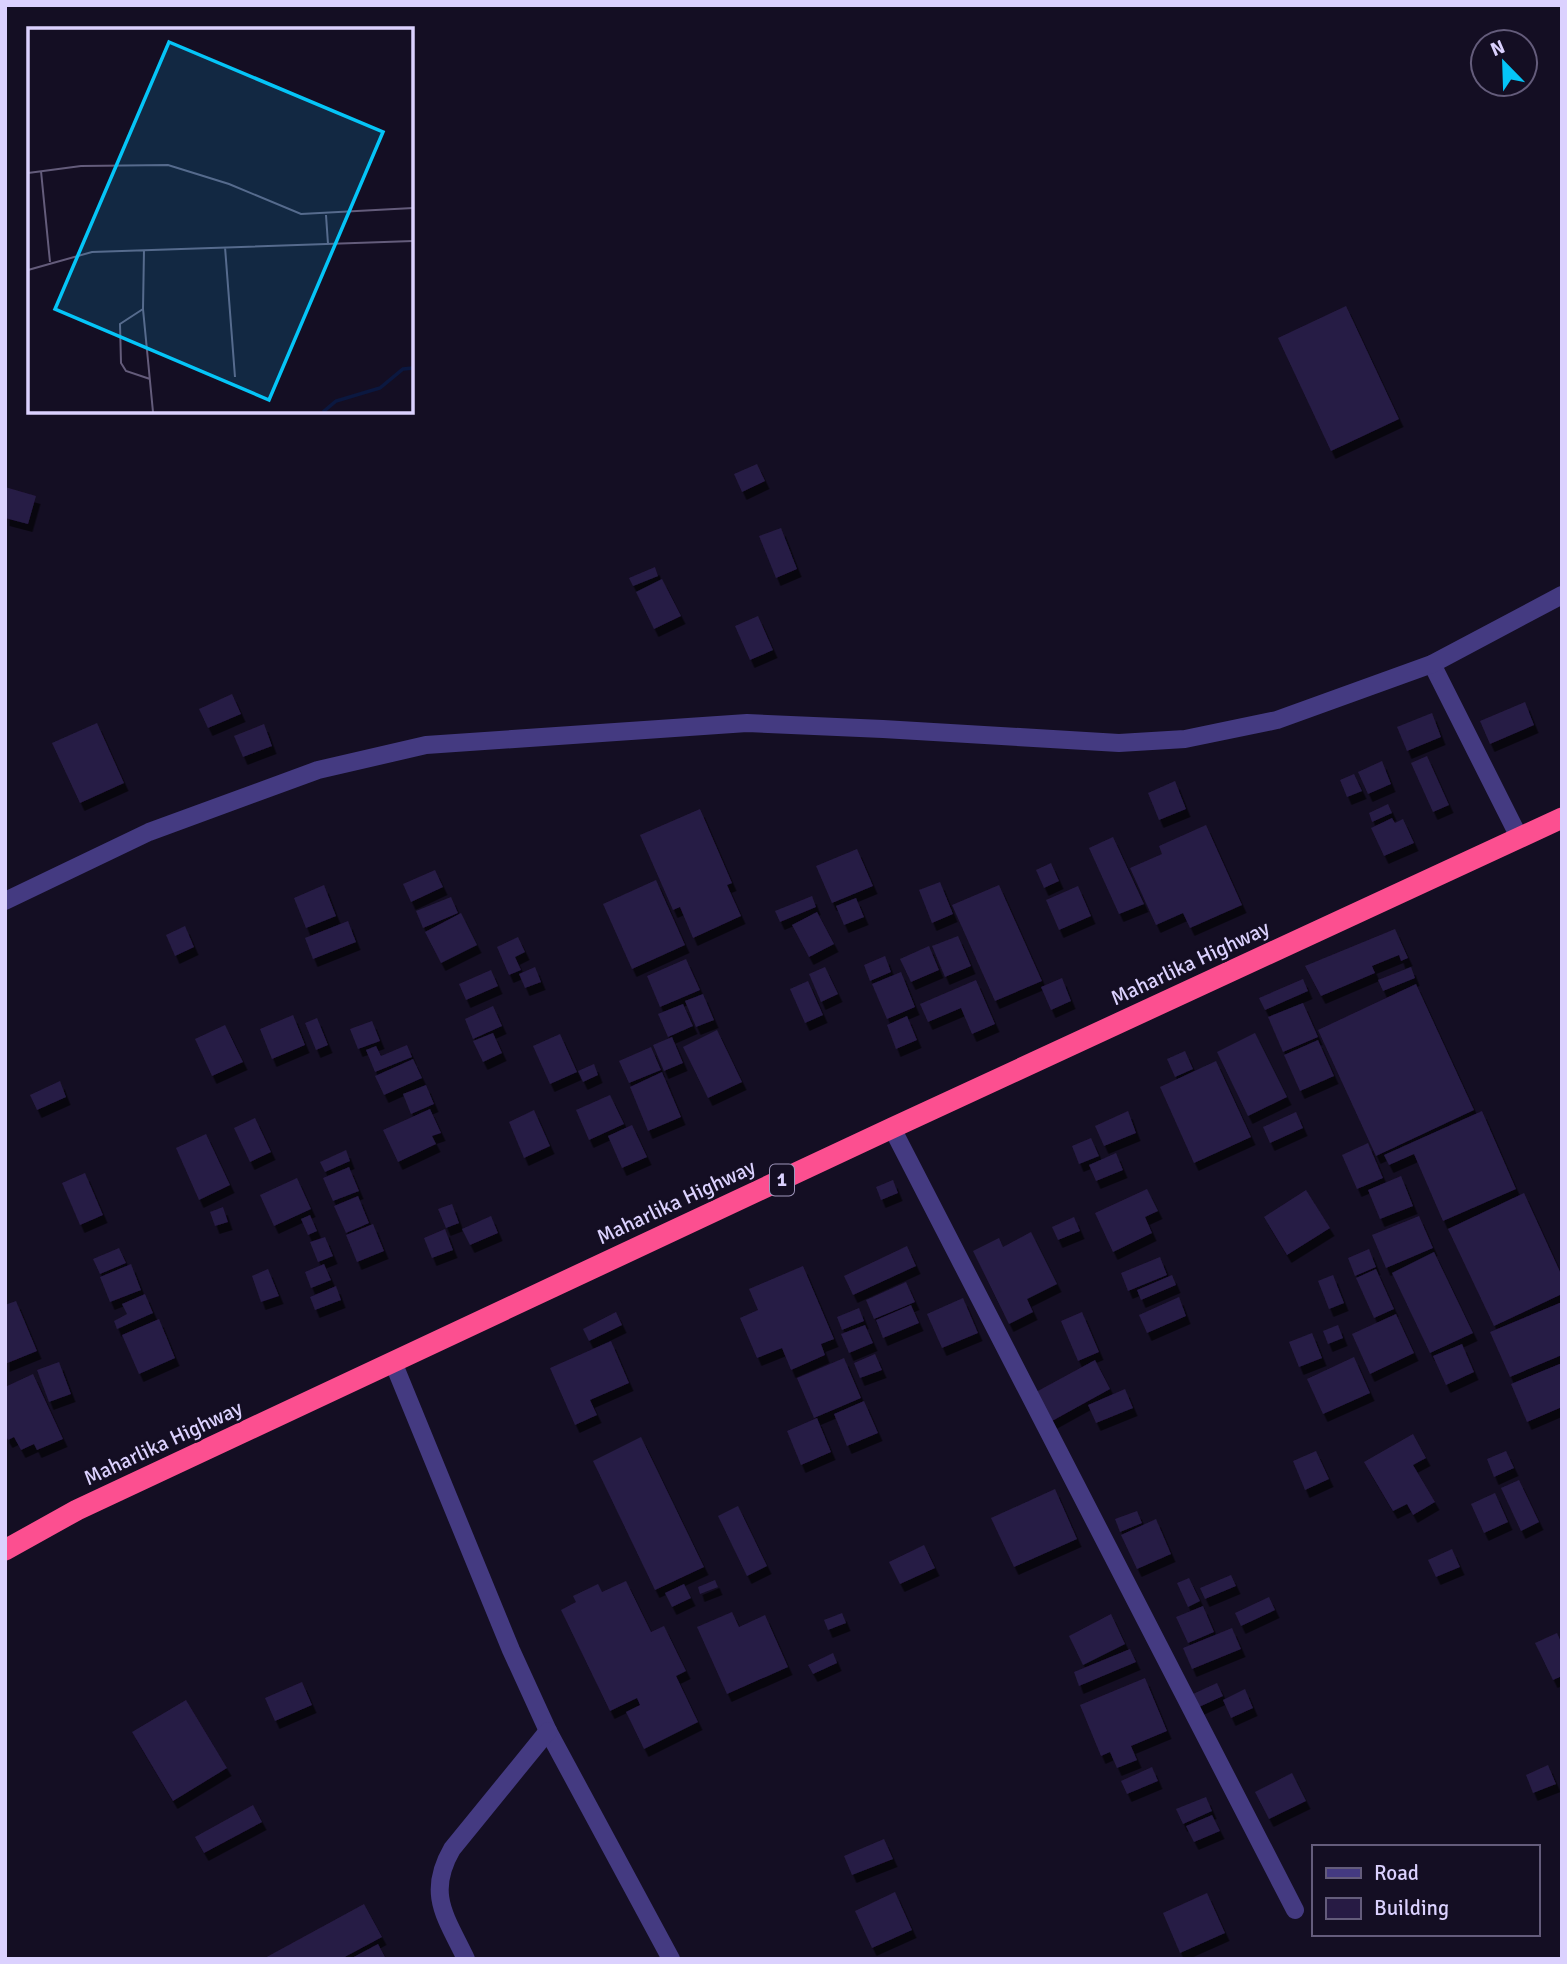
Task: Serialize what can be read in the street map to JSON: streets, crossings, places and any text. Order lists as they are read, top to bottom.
{
  "streets": {
    "highway": ["Maharlika Highway", "1"]
  },
  "legend": ["Road", "Building"],
  "north": "top left"
}
